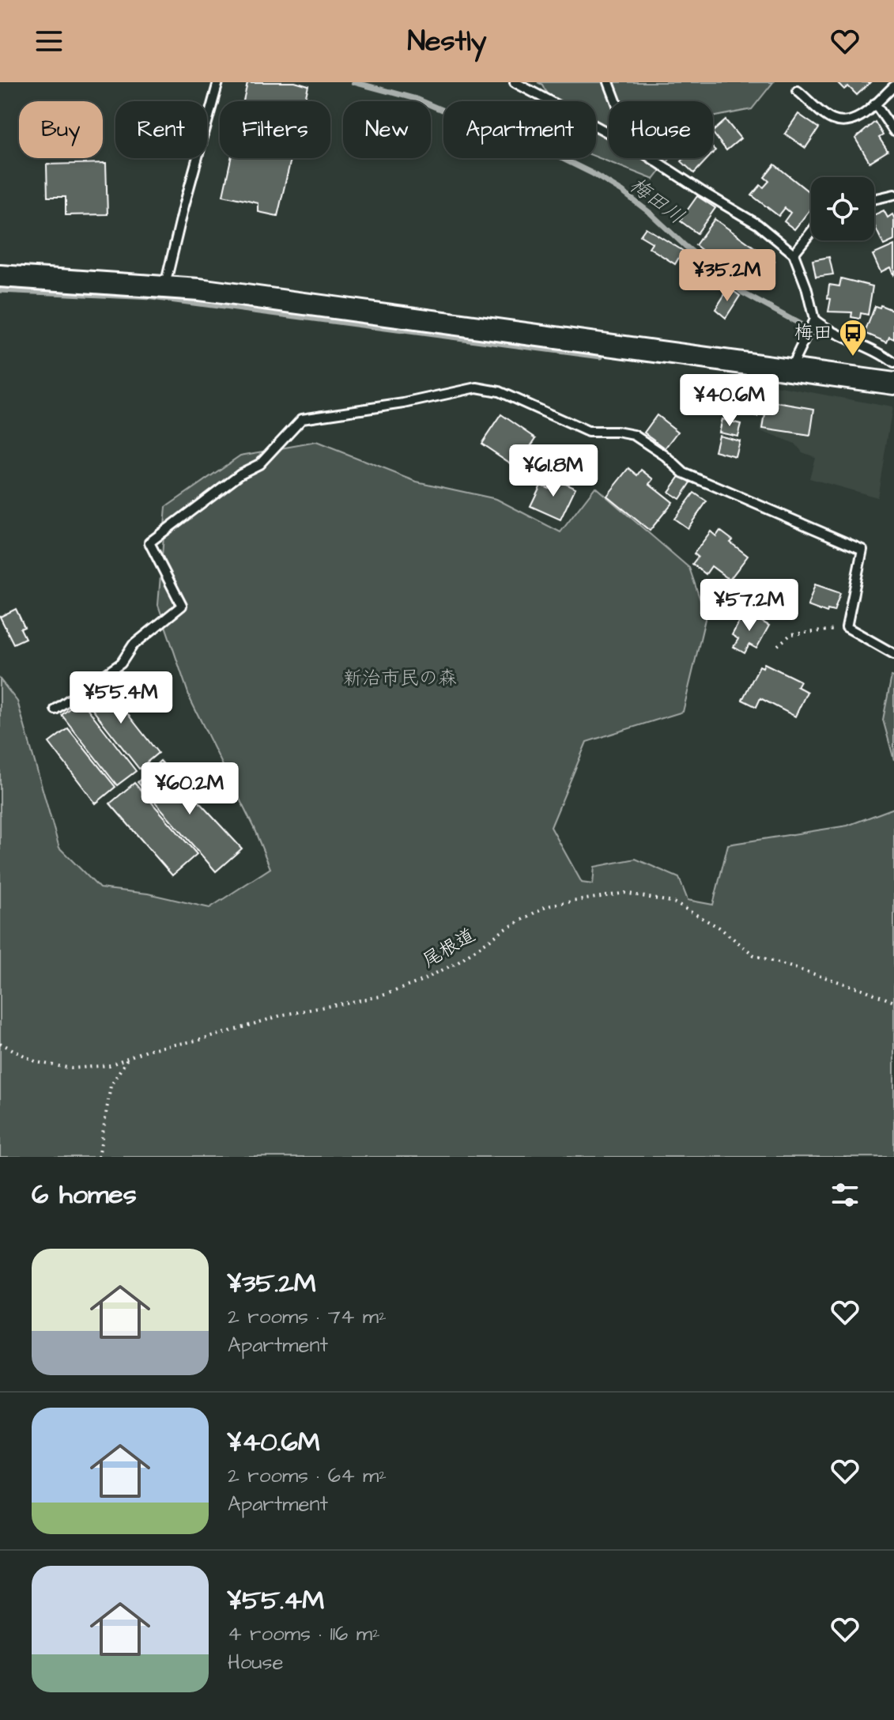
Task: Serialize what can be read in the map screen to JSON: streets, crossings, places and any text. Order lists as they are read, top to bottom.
{
  "streets": {
    "path": ["尾根道"]
  },
  "water": ["梅田川"],
  "parks": ["新治市民の森"],
  "places": {
    "bus stop": ["梅田"]
  },
  "page": {
    "header": "Nestly",
    "chip": [
      "Buy",
      "Rent",
      "Filters",
      "New",
      "Apartment",
      "House"
    ],
    "price": [
      "¥35.2M",
      "¥40.6M",
      "¥61.8M",
      "¥57.2M",
      "¥55.4M",
      "¥60.2M"
    ],
    "heading": "6 homes",
    "list": [
      {
        "name": "¥35.2M",
        "note": "2 rooms · 74 m² · Apartment"
      },
      {
        "name": "¥40.6M",
        "note": "2 rooms · 64 m² · Apartment"
      },
      {
        "name": "¥55.4M",
        "note": "4 rooms · 116 m² · House"
      }
    ]
  }
}
